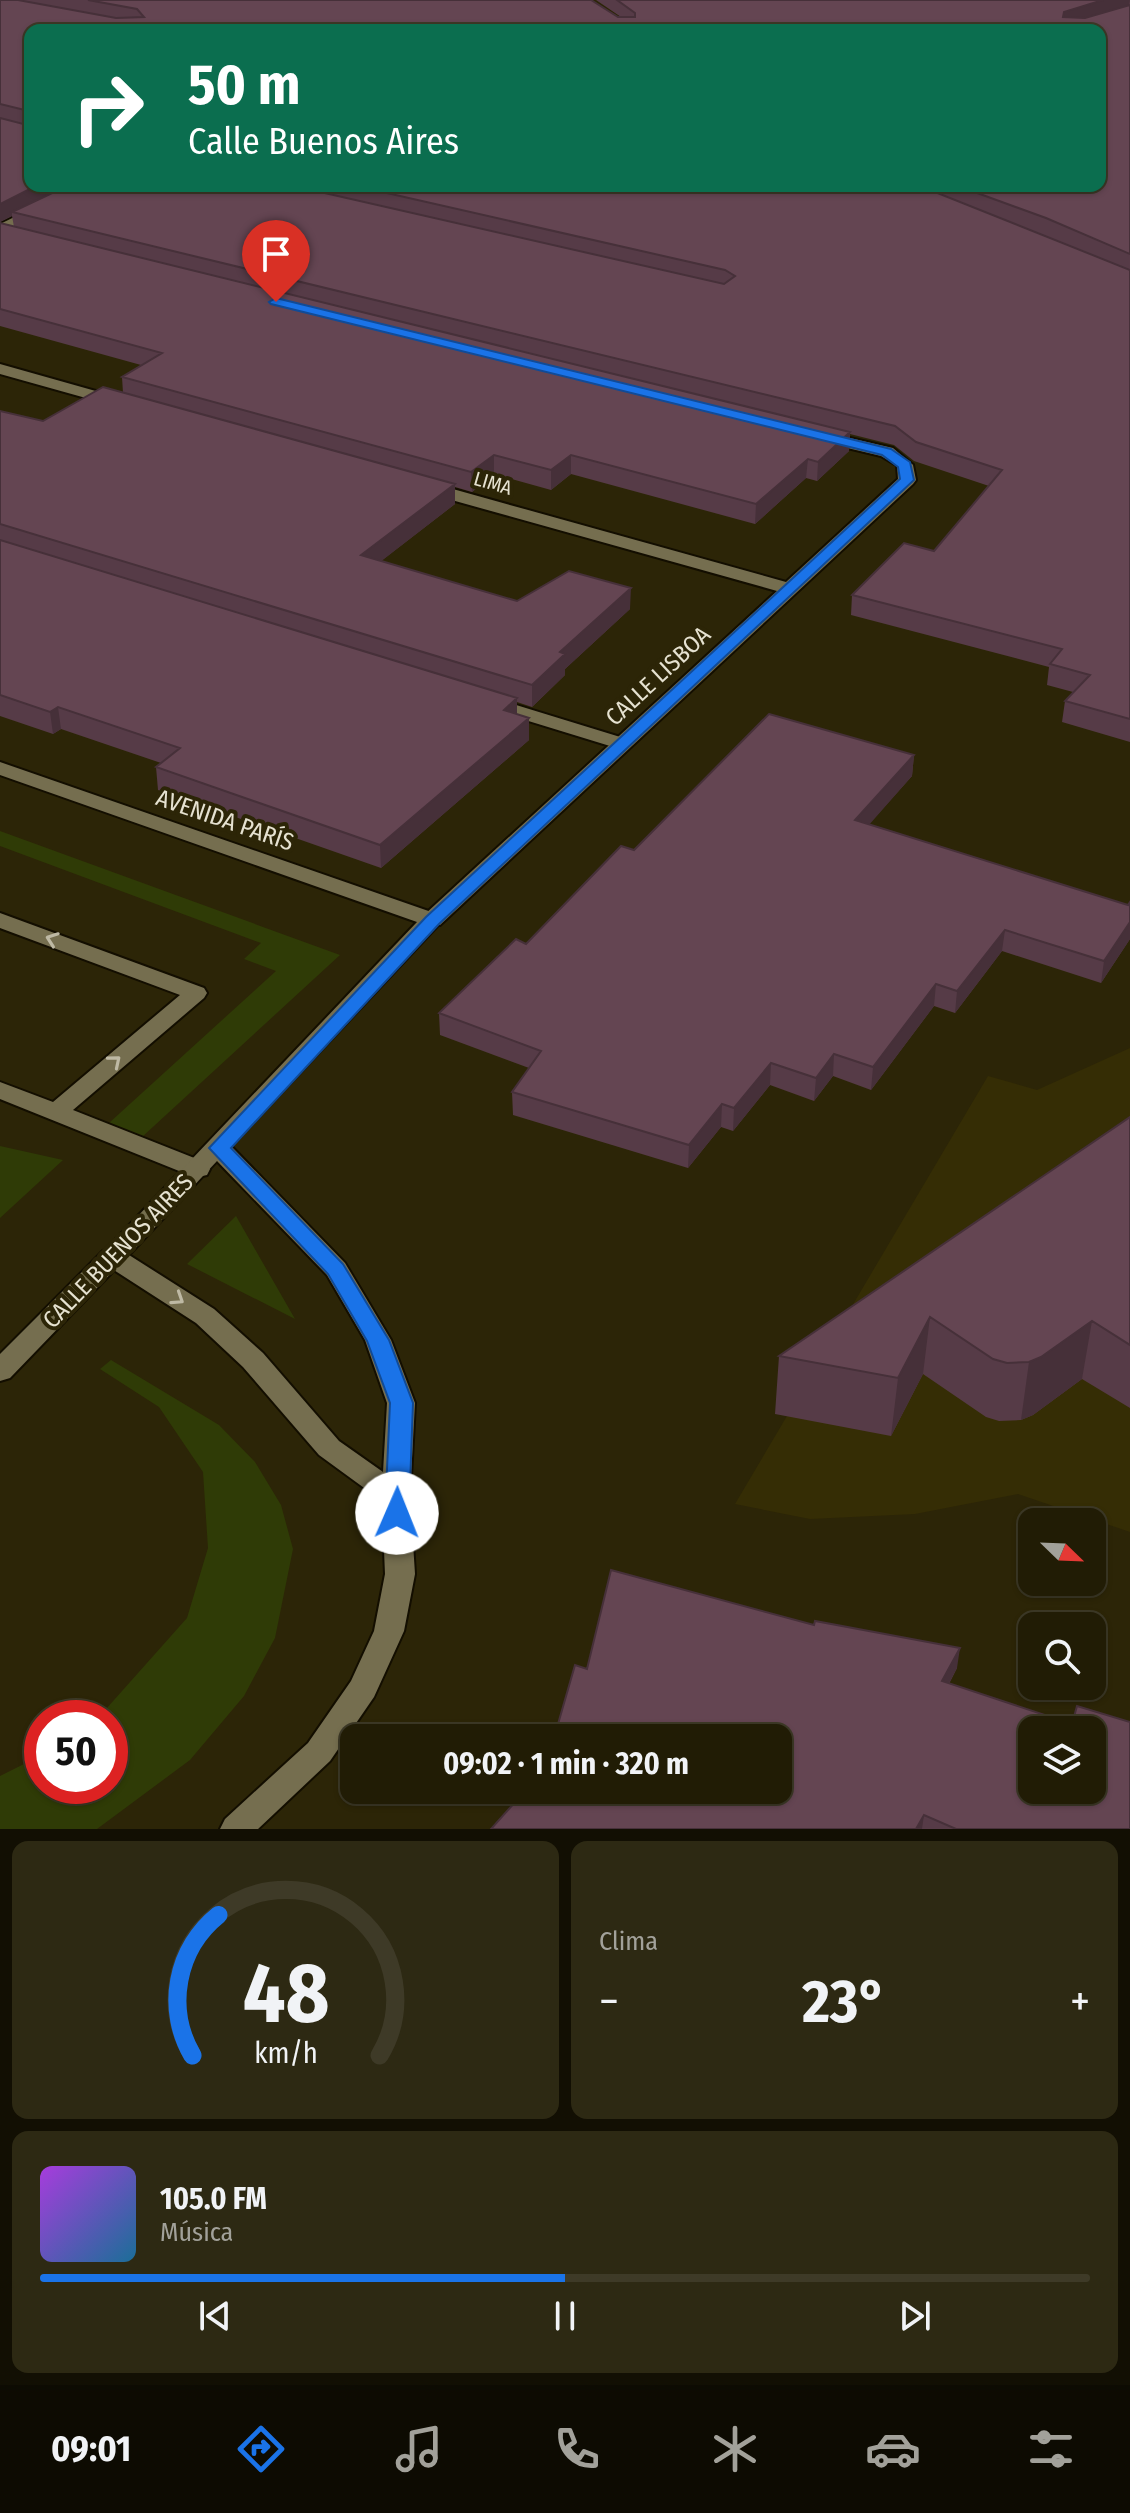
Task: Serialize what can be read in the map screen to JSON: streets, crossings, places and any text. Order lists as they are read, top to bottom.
{
  "streets": {
    "street": [
      "LIMA",
      "CALLE LISBOA",
      "AVENIDA PARÍS",
      "CALLE BUENOS AIRES"
    ]
  },
  "crossings": [
    ["LIMA", "CALLE LISBOA"],
    ["CALLE LISBOA", "AVENIDA PARÍS"],
    ["CALLE LISBOA", "CALLE BUENOS AIRES"],
    ["AVENIDA PARÍS", "CALLE BUENOS AIRES"]
  ],
  "north": "bottom right",
  "page": {
    "turn": ["50 m", "Calle Buenos Aires"],
    "limit": "50",
    "trip": "09:02 · 1 min · 320 m",
    "tile": "Clima",
    "heat": ["−", "23°", "+"],
    "song": ["105.0 FM", "Música"],
    "tabs": "09:01",
    "gauge": ["48", "km/h"]
  }
}
